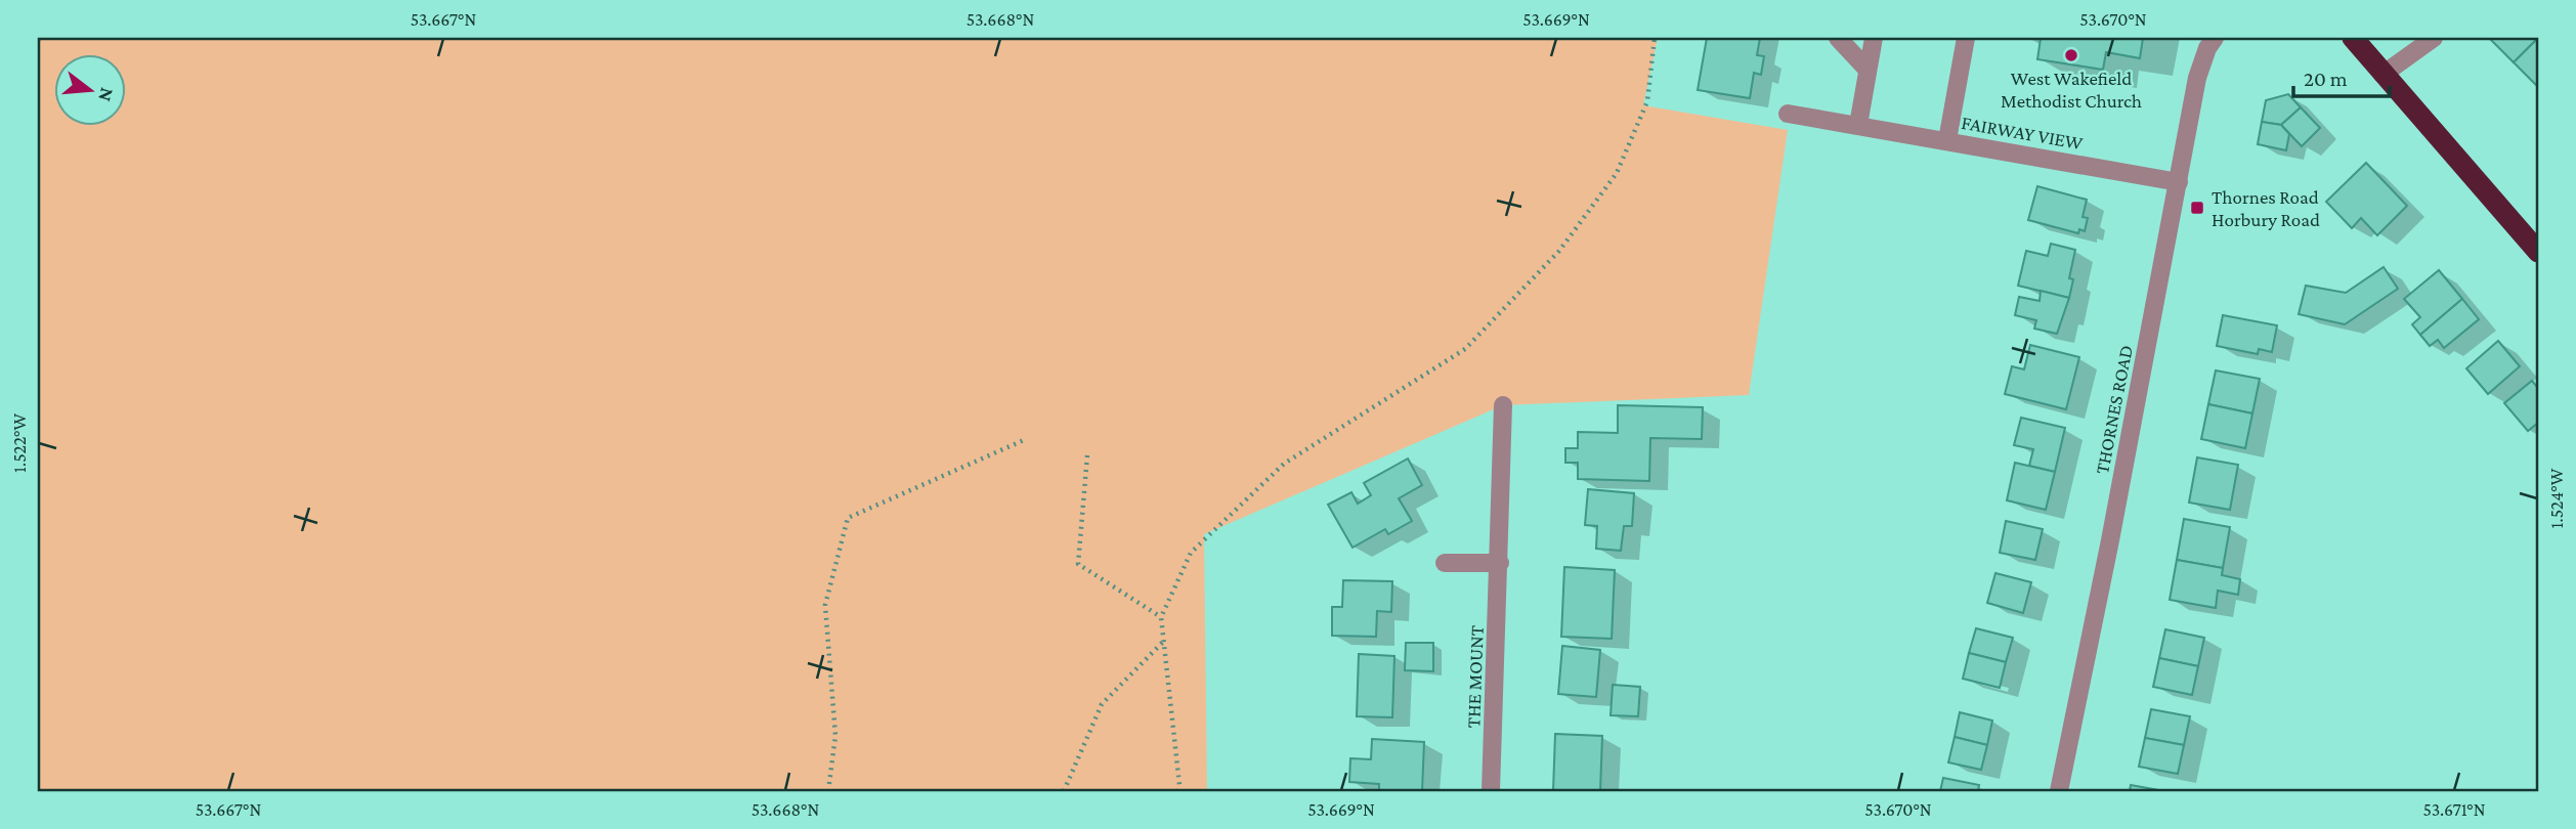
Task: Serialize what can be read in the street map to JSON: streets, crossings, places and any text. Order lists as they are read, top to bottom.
{
  "streets": {
    "street": ["FAIRWAY VIEW", "THORNES ROAD", "THE MOUNT"]
  },
  "crossings": [
    ["FAIRWAY VIEW", "THORNES ROAD"]
  ],
  "places": {
    "other": ["West Wakefield Methodist Church"],
    "transit": ["Thornes Road Horbury Road"]
  },
  "scale_bar": "20 m",
  "north": "right",
  "coordinates": [
    "53.667°N",
    "53.668°N",
    "53.669°N",
    "53.670°N",
    "1.522°W",
    "1.524°W",
    "53.671°N"
  ]
}
